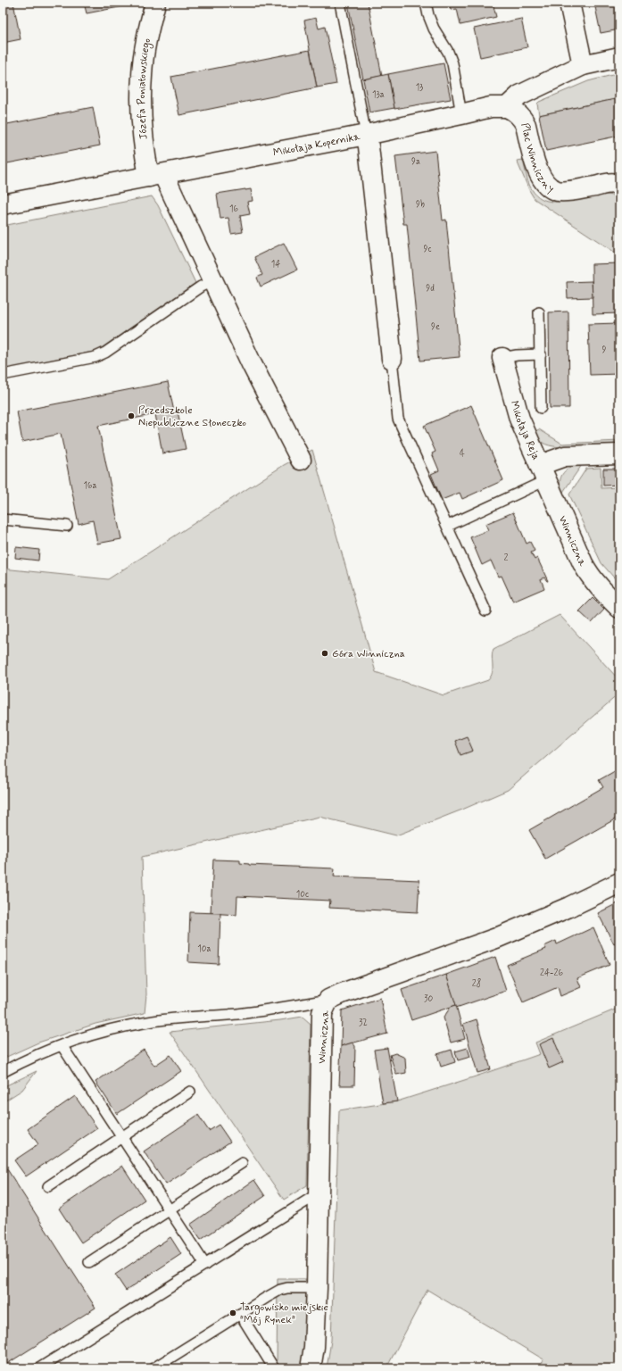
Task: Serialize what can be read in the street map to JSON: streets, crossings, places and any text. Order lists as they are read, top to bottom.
{
  "streets": {
    "street": [
      "Józefa Poniatowskiego",
      "Mikołaja Kopernika",
      "Plac Winniczny",
      "Mikołaja Reja",
      "Winniczna"
    ]
  },
  "crossings": [
    ["Józefa Poniatowskiego", "Mikołaja Kopernika"],
    ["Mikołaja Kopernika", "Plac Winniczny"],
    ["Mikołaja Reja", "Winniczna"]
  ],
  "places": ["Przedszkole Niepubliczne Słoneczko", "Góra Winniczna", "Targowisko miejskie \"Mój Rynek\""],
  "house_numbers": [
    "13",
    "13a",
    "9a",
    "9b",
    "16",
    "9c",
    "14",
    "9d",
    "9e",
    "9",
    "4",
    "16a",
    "2",
    "10c",
    "10a",
    "24-26",
    "28",
    "30",
    "32"
  ]
}
